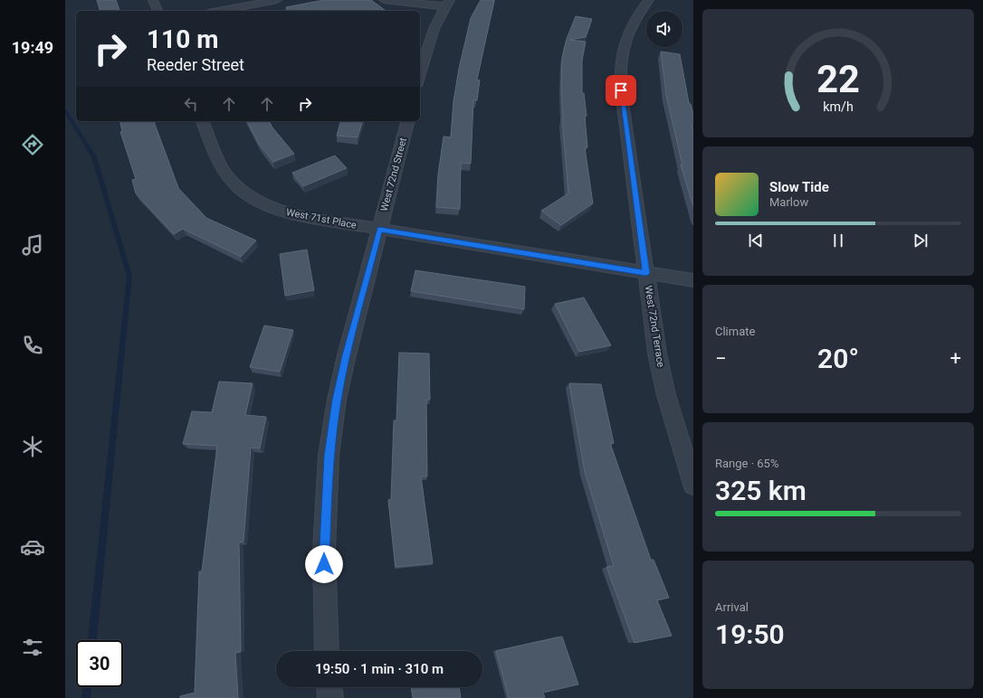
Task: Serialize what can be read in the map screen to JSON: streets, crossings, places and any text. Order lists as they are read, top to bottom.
{
  "streets": {
    "street": ["West 72nd Street", "West 71st Place", "West 72nd Terrace"]
  },
  "crossings": [
    ["West 72nd Street", "West 71st Place"],
    ["West 71st Place", "West 72nd Terrace"]
  ],
  "page": {
    "tabs": "19:49",
    "turn": ["110 m", "Reeder Street"],
    "song": ["Slow Tide", "Marlow"],
    "tile": [
      "Climate",
      ["Range · 65%", "325 km"],
      ["Arrival", "19:50"]
    ],
    "heat": ["−", "20°", "+"],
    "limit": "30",
    "trip": "19:50 · 1 min · 310 m",
    "gauge": ["22", "km/h"]
  }
}
